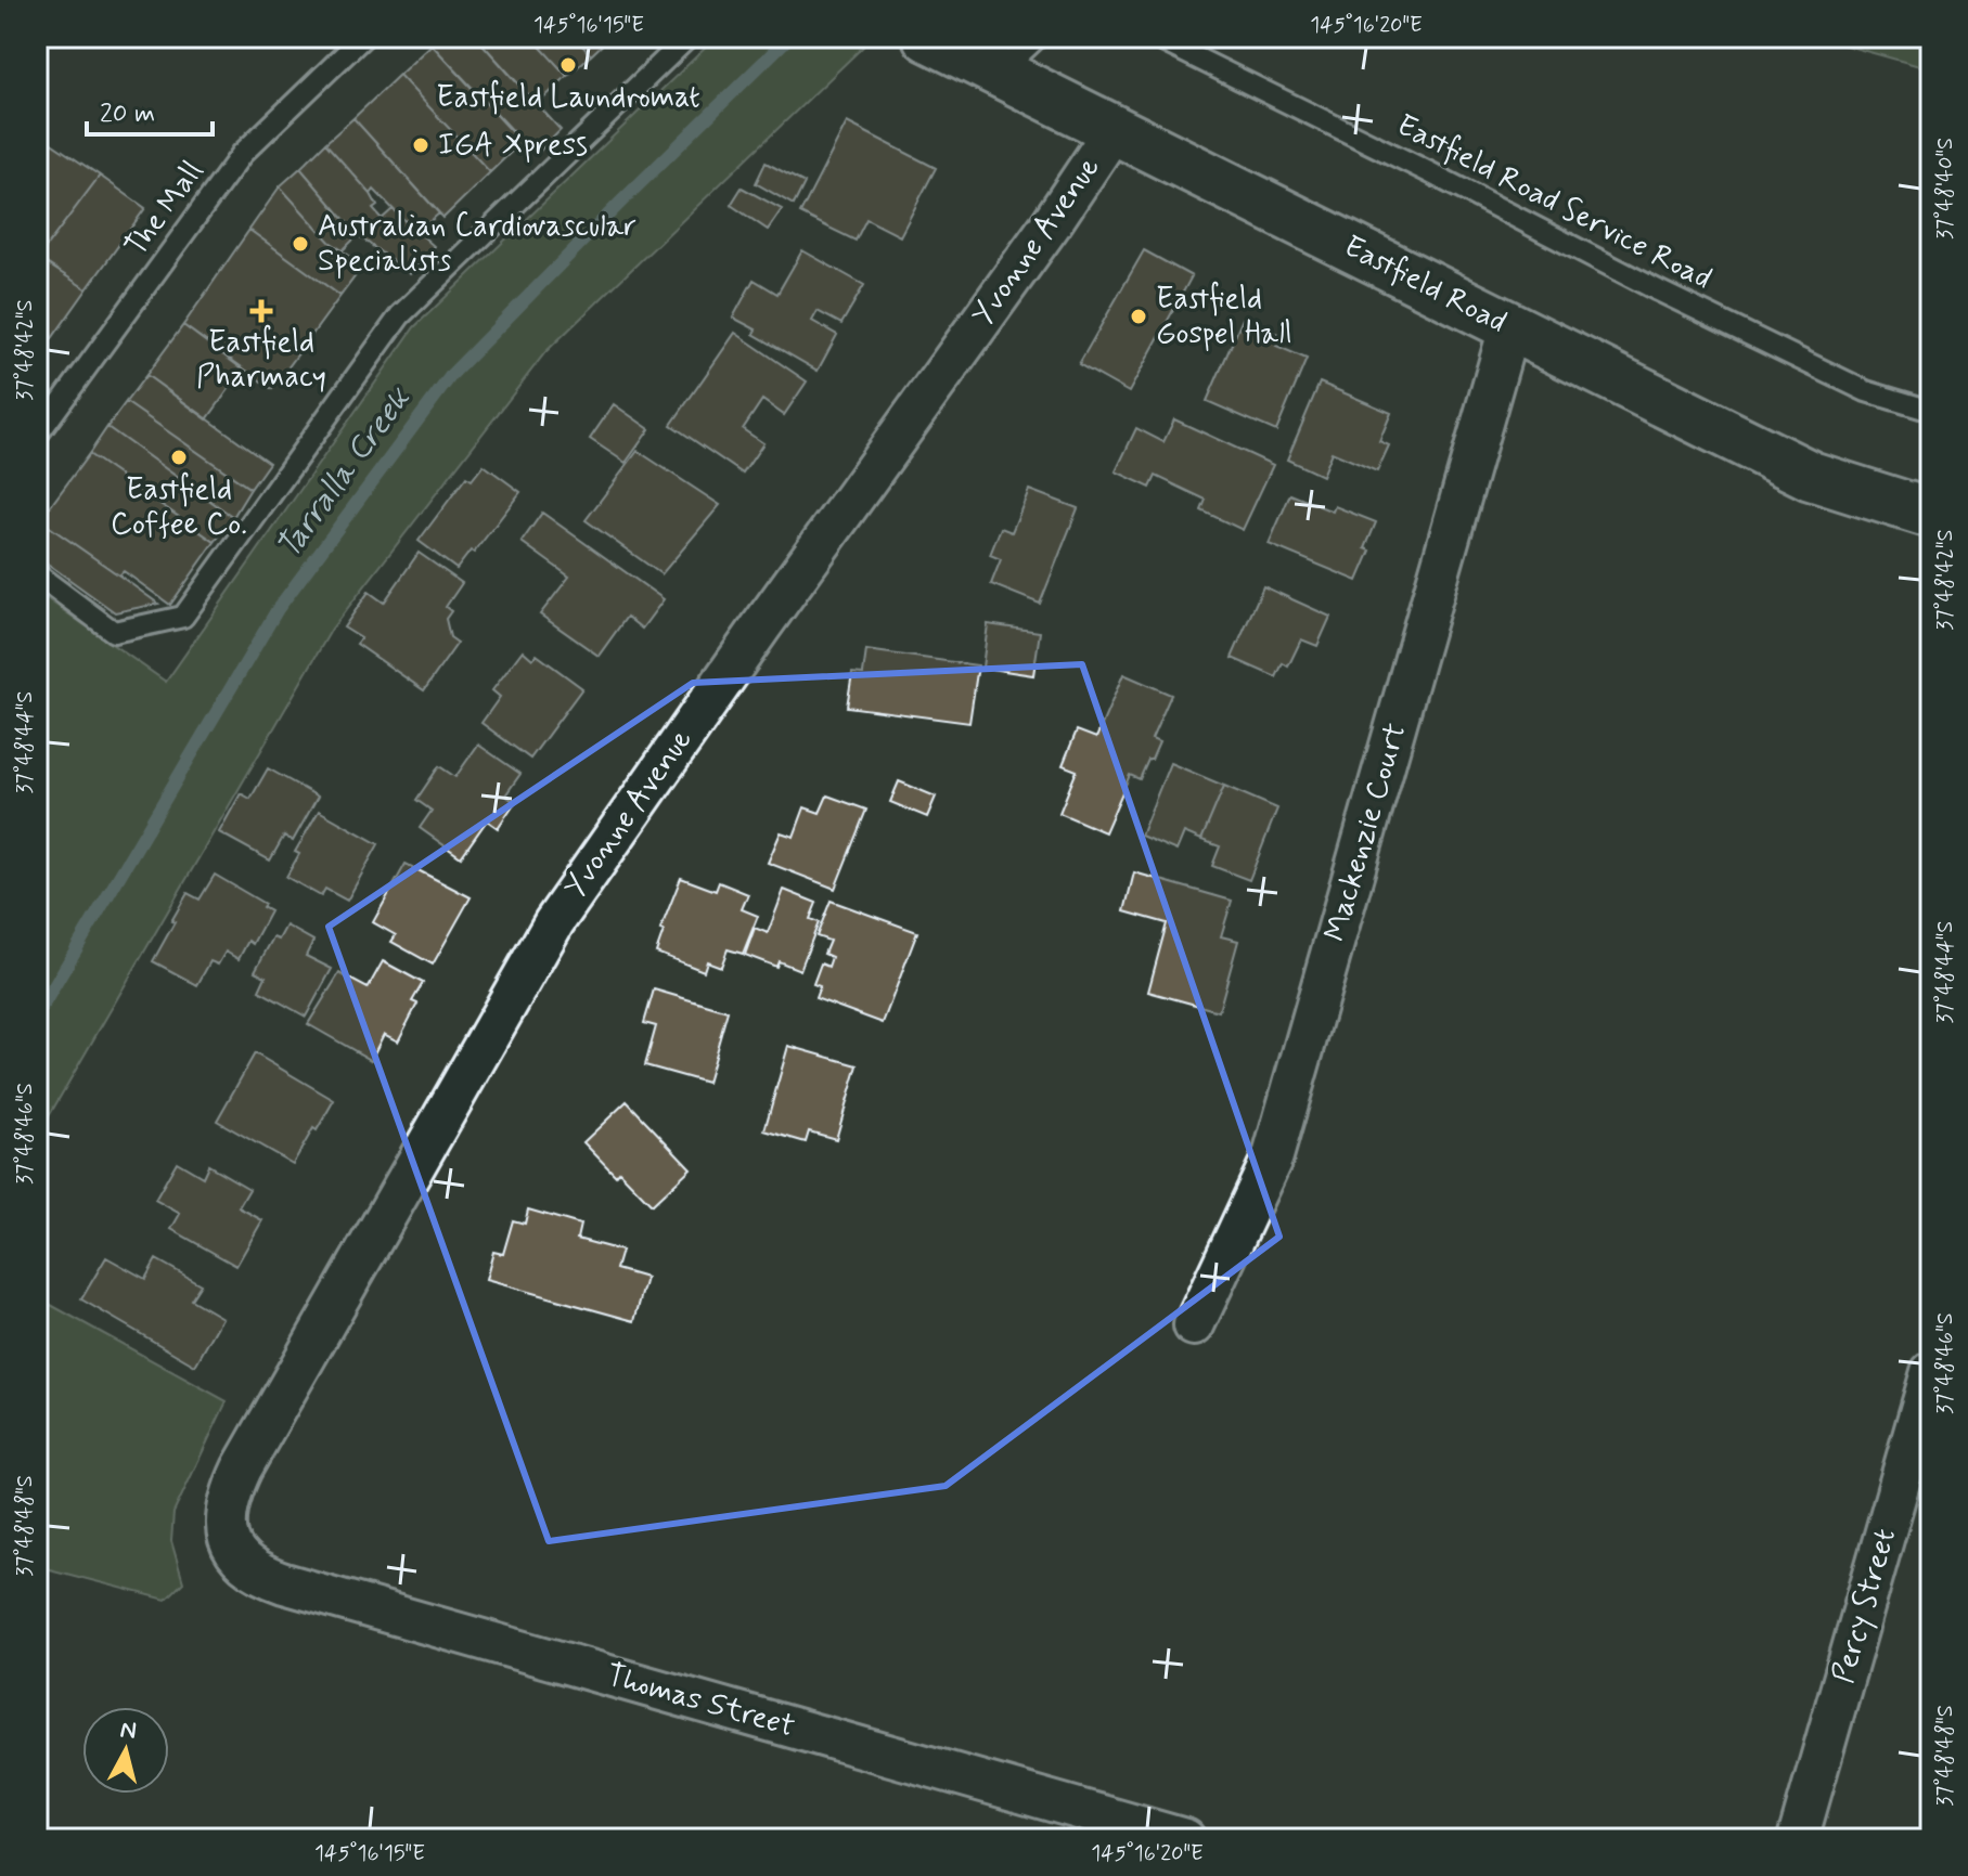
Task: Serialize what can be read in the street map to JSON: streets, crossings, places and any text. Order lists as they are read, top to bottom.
{
  "streets": {
    "main road": ["Eastfield Road"],
    "street": [
      "Yvonne Avenue",
      "Mackenzie Court",
      "Percy Street",
      "Thomas Street"
    ],
    "lane": ["Eastfield Road Service Road", "The Mall"]
  },
  "crossings": [
    ["Yvonne Avenue", "Eastfield Road"],
    ["Yvonne Avenue", "Thomas Street"],
    ["Eastfield Road", "Mackenzie Court"]
  ],
  "water": ["Tarralla Creek"],
  "places": {
    "other": [
      "Eastfield Laundromat",
      "IGA Xpress",
      "Australian Cardiovascular Specialists",
      "Eastfield Gospel Hall",
      "Eastfield Coffee Co."
    ],
    "health": ["Eastfield Pharmacy"]
  },
  "scale_bar": "20 m",
  "north": "top",
  "coordinates": [
    "145°16'15\"E",
    "145°16'20\"E",
    "37°48'40\"S",
    "37°48'42\"S",
    "37°48'44\"S",
    "37°48'46\"S",
    "37°48'48\"S"
  ]
}
